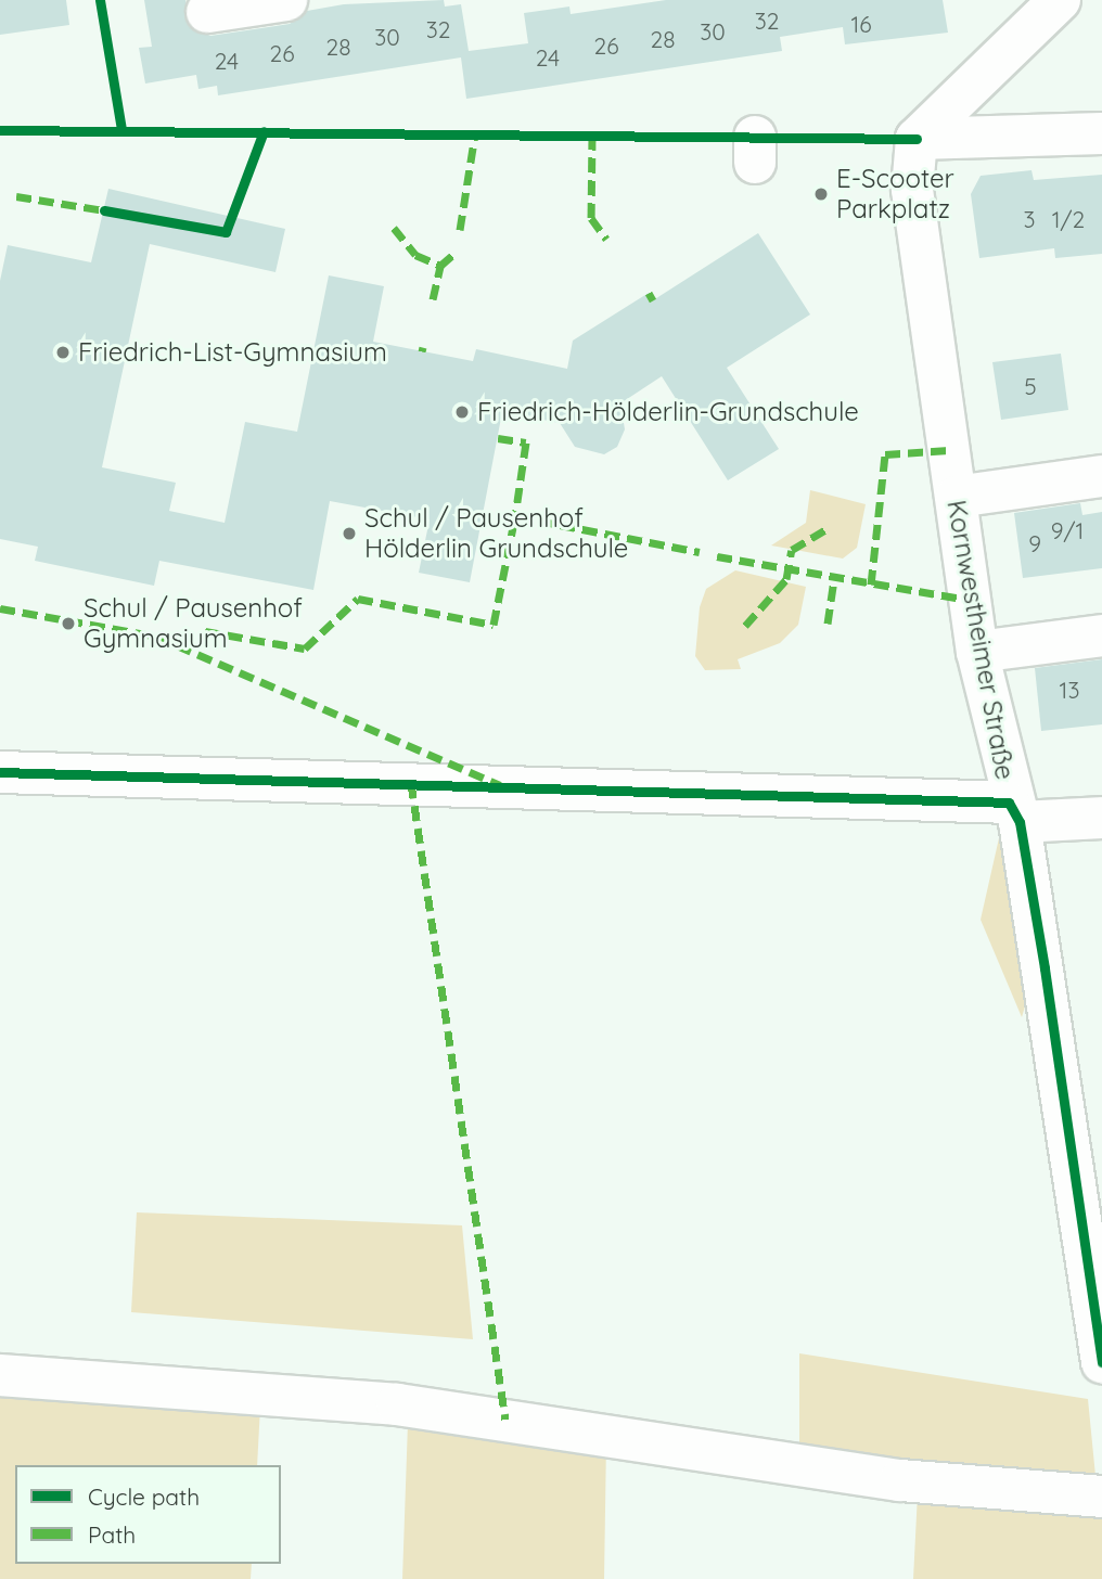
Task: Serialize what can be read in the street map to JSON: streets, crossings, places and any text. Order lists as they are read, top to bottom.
{
  "streets": {
    "street": ["Kornwestheimer Straße"]
  },
  "places": [
    "E-Scooter Parkplatz",
    "Friedrich-List-Gymnasium",
    "Friedrich-Hölderlin-Grundschule",
    "Schul / Pausenhof Hölderlin Grundschule",
    "Schul / Pausenhof Gymnasium"
  ],
  "house_numbers": [
    "32",
    "16",
    "32",
    "30",
    "30",
    "28",
    "26",
    "28",
    "26",
    "24",
    "24",
    "3",
    "1/2",
    "5",
    "9/1",
    "9",
    "13"
  ],
  "legend": ["Cycle path", "Path"]
}
